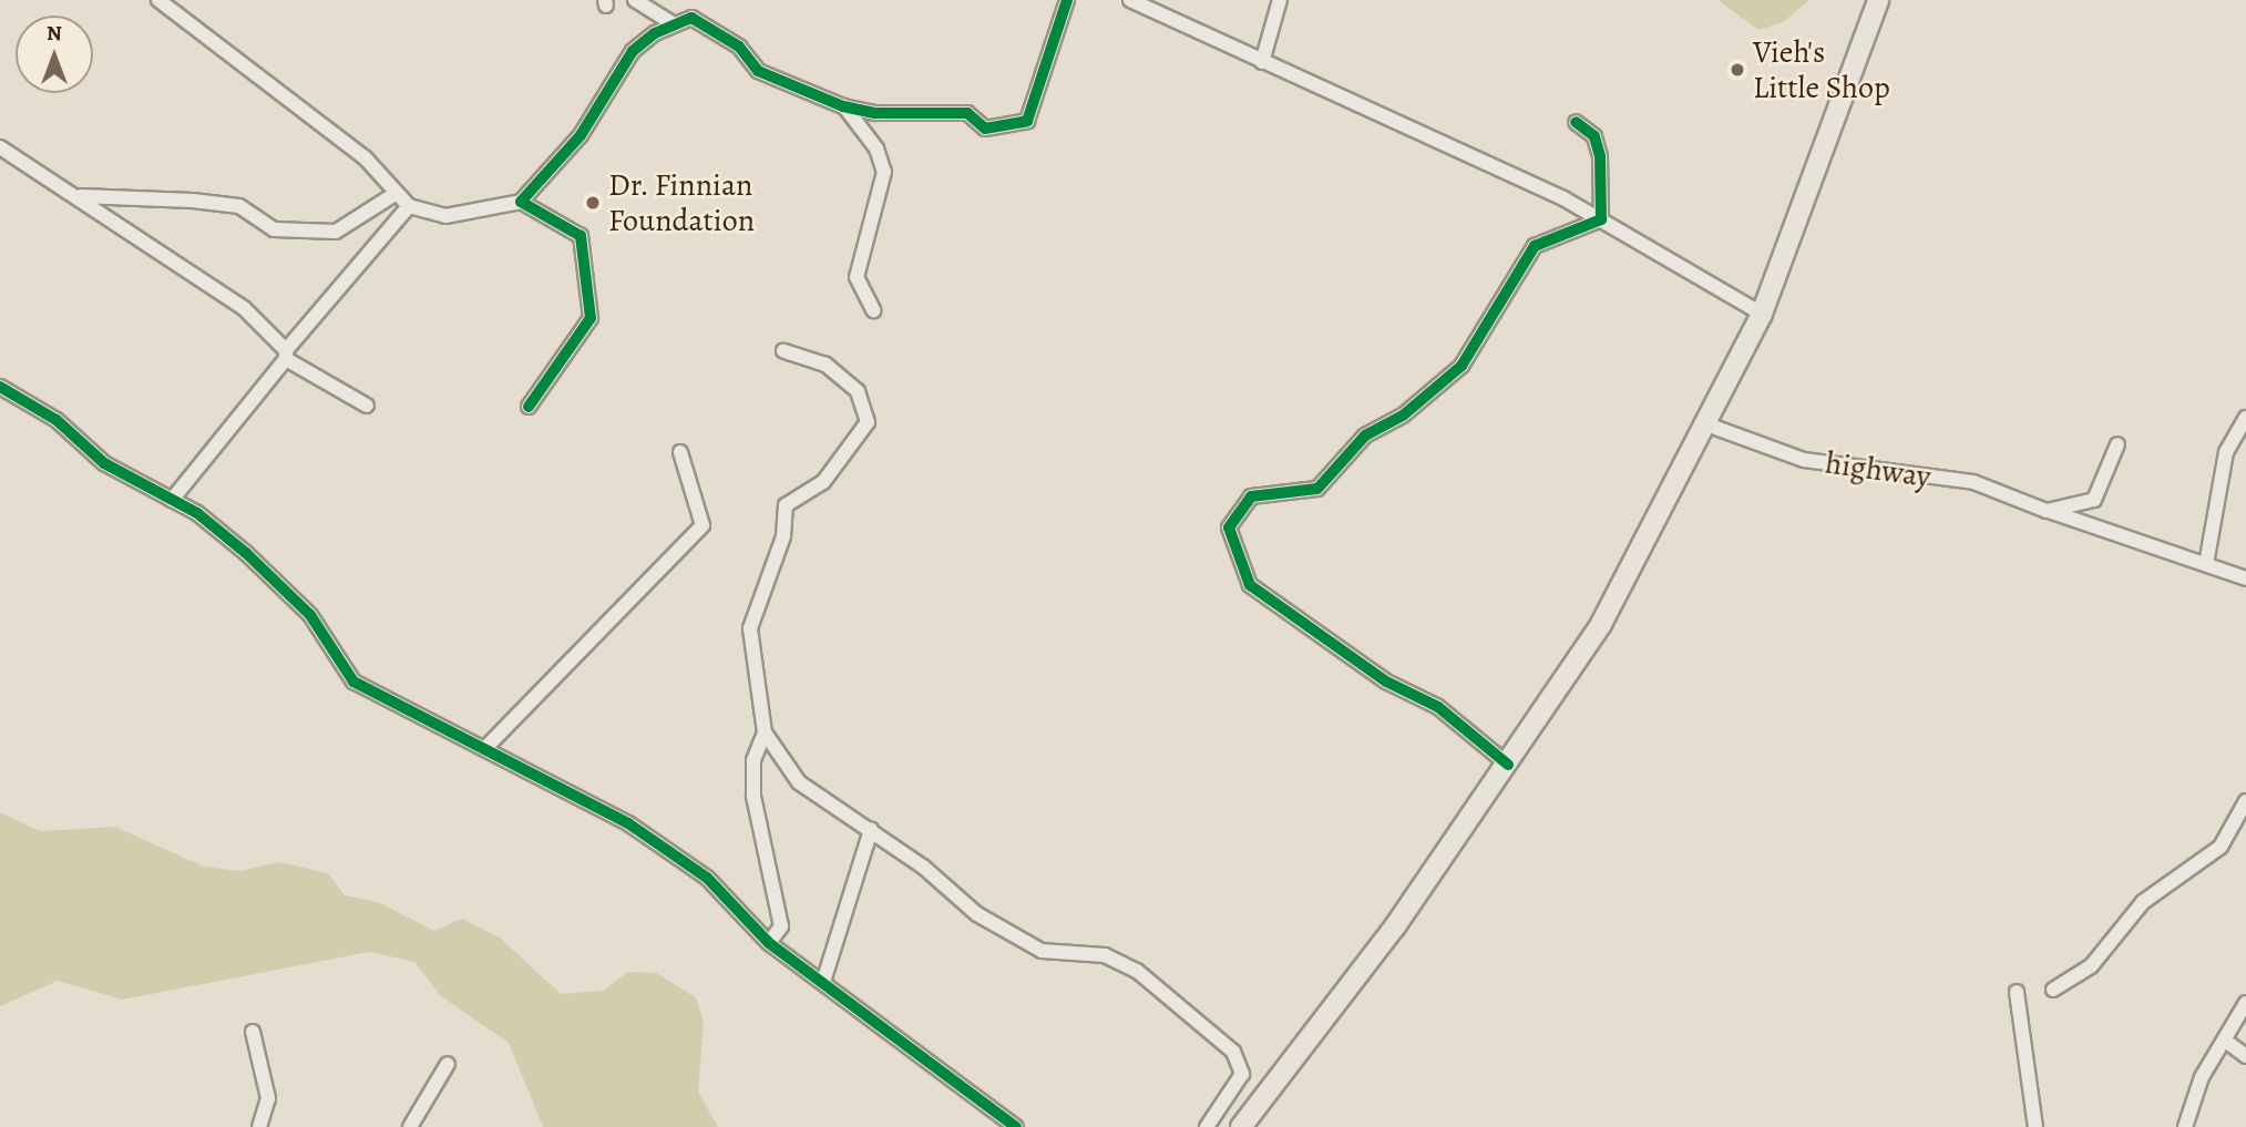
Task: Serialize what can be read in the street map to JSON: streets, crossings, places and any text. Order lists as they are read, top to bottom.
{
  "streets": {
    "street": ["highway"]
  },
  "places": ["Vieh's Little Shop", "Dr. Finnian Foundation"],
  "north": "top"
}
